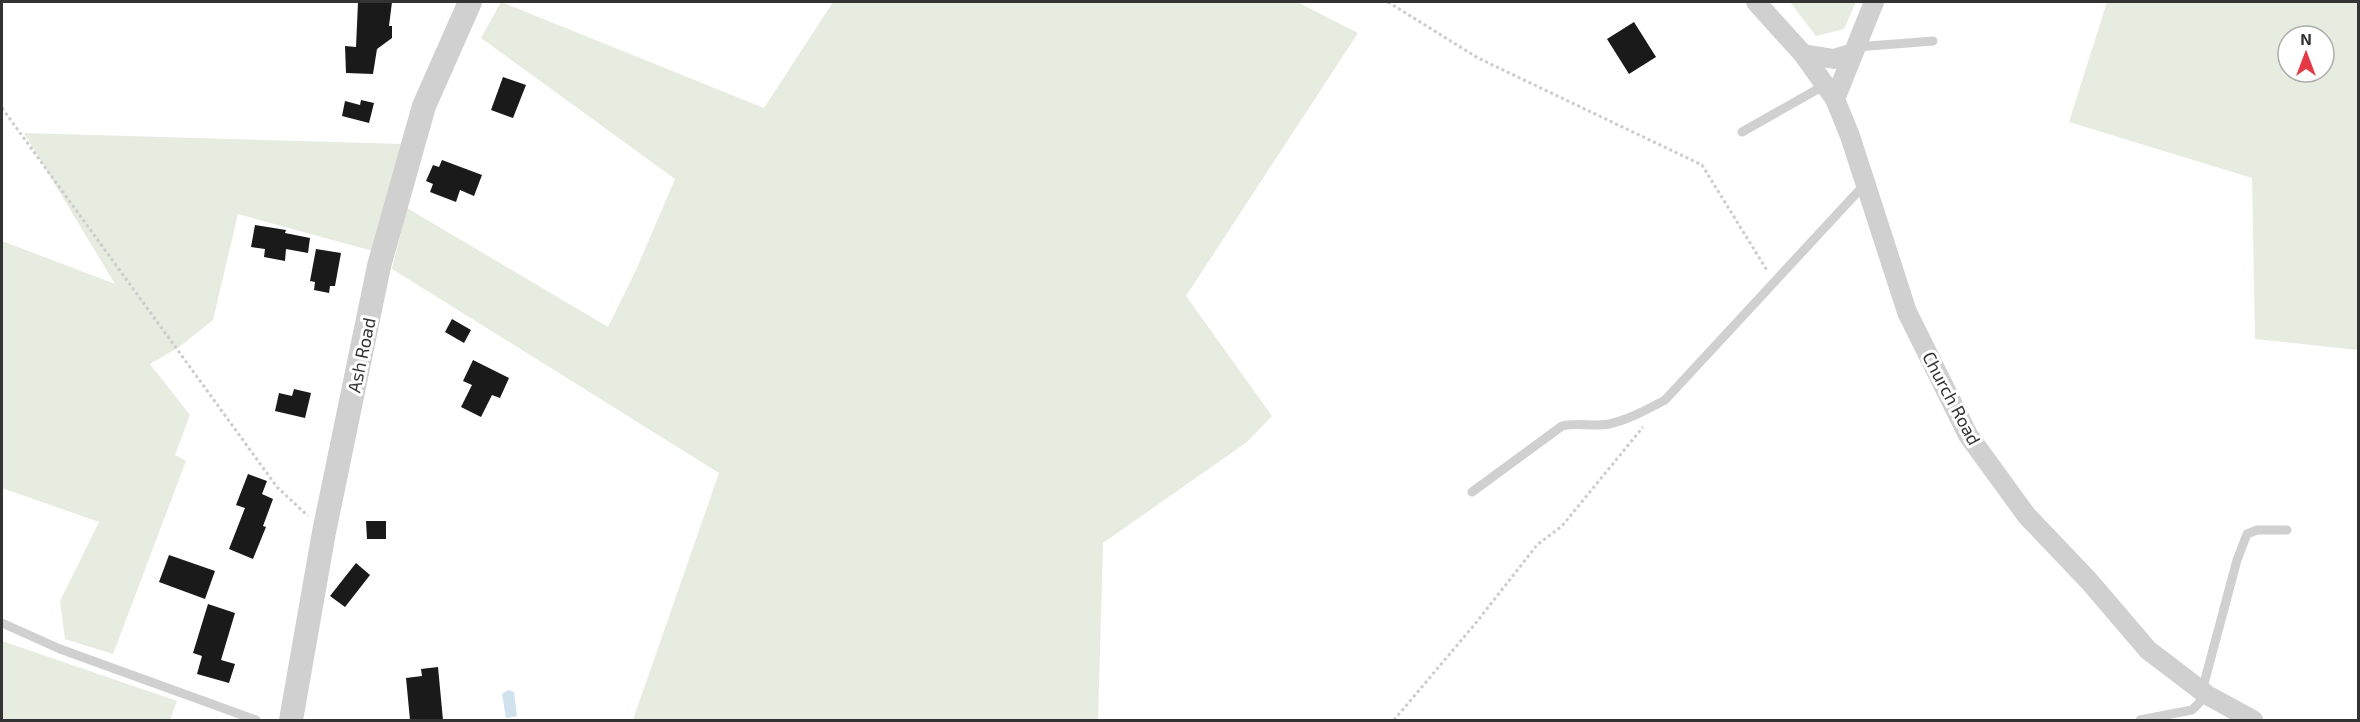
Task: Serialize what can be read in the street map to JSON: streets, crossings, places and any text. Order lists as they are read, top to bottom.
{
  "streets": {
    "street": ["Ash Road", "Church Road"]
  },
  "north": "top"
}
